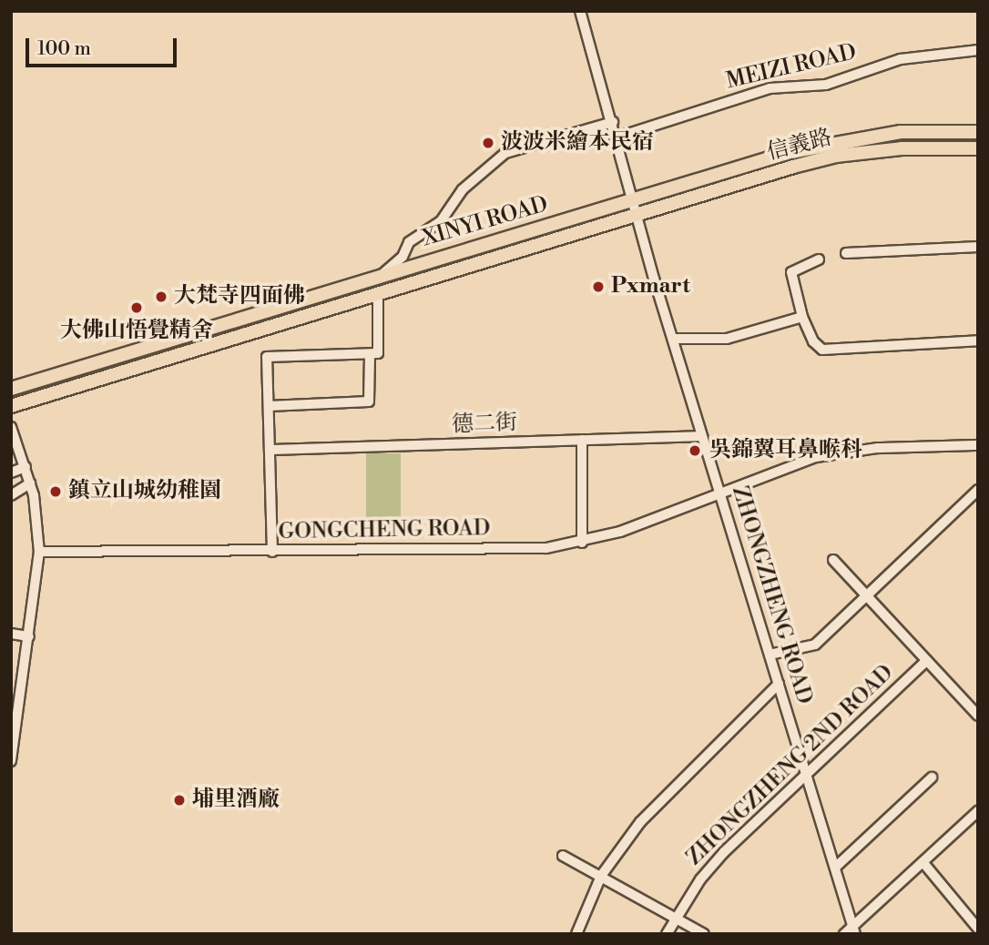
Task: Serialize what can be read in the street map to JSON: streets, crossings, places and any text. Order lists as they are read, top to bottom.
{
  "streets": {
    "main road": ["信義路", "XINYI ROAD"],
    "street": [
      "MEIZI ROAD",
      "德二街",
      "GONGCHENG ROAD",
      "ZHONGZHENG ROAD",
      "ZHONGZHENG 2ND ROAD"
    ]
  },
  "crossings": [
    ["MEIZI ROAD", "ZHONGZHENG ROAD"],
    ["信義路", "XINYI ROAD"],
    ["信義路", "ZHONGZHENG ROAD"],
    ["XINYI ROAD", "ZHONGZHENG ROAD"],
    ["德二街", "ZHONGZHENG ROAD"],
    ["GONGCHENG ROAD", "ZHONGZHENG ROAD"],
    ["ZHONGZHENG ROAD", "ZHONGZHENG 2ND ROAD"]
  ],
  "places": [
    "波波米繪本民宿",
    "Pxmart",
    "大梵寺四面佛",
    "大佛山悟覺精舍",
    "吳錦翼耳鼻喉科",
    "鎮立山城幼稚園",
    "埔里酒廠"
  ],
  "scale_bar": "100 m"
}
